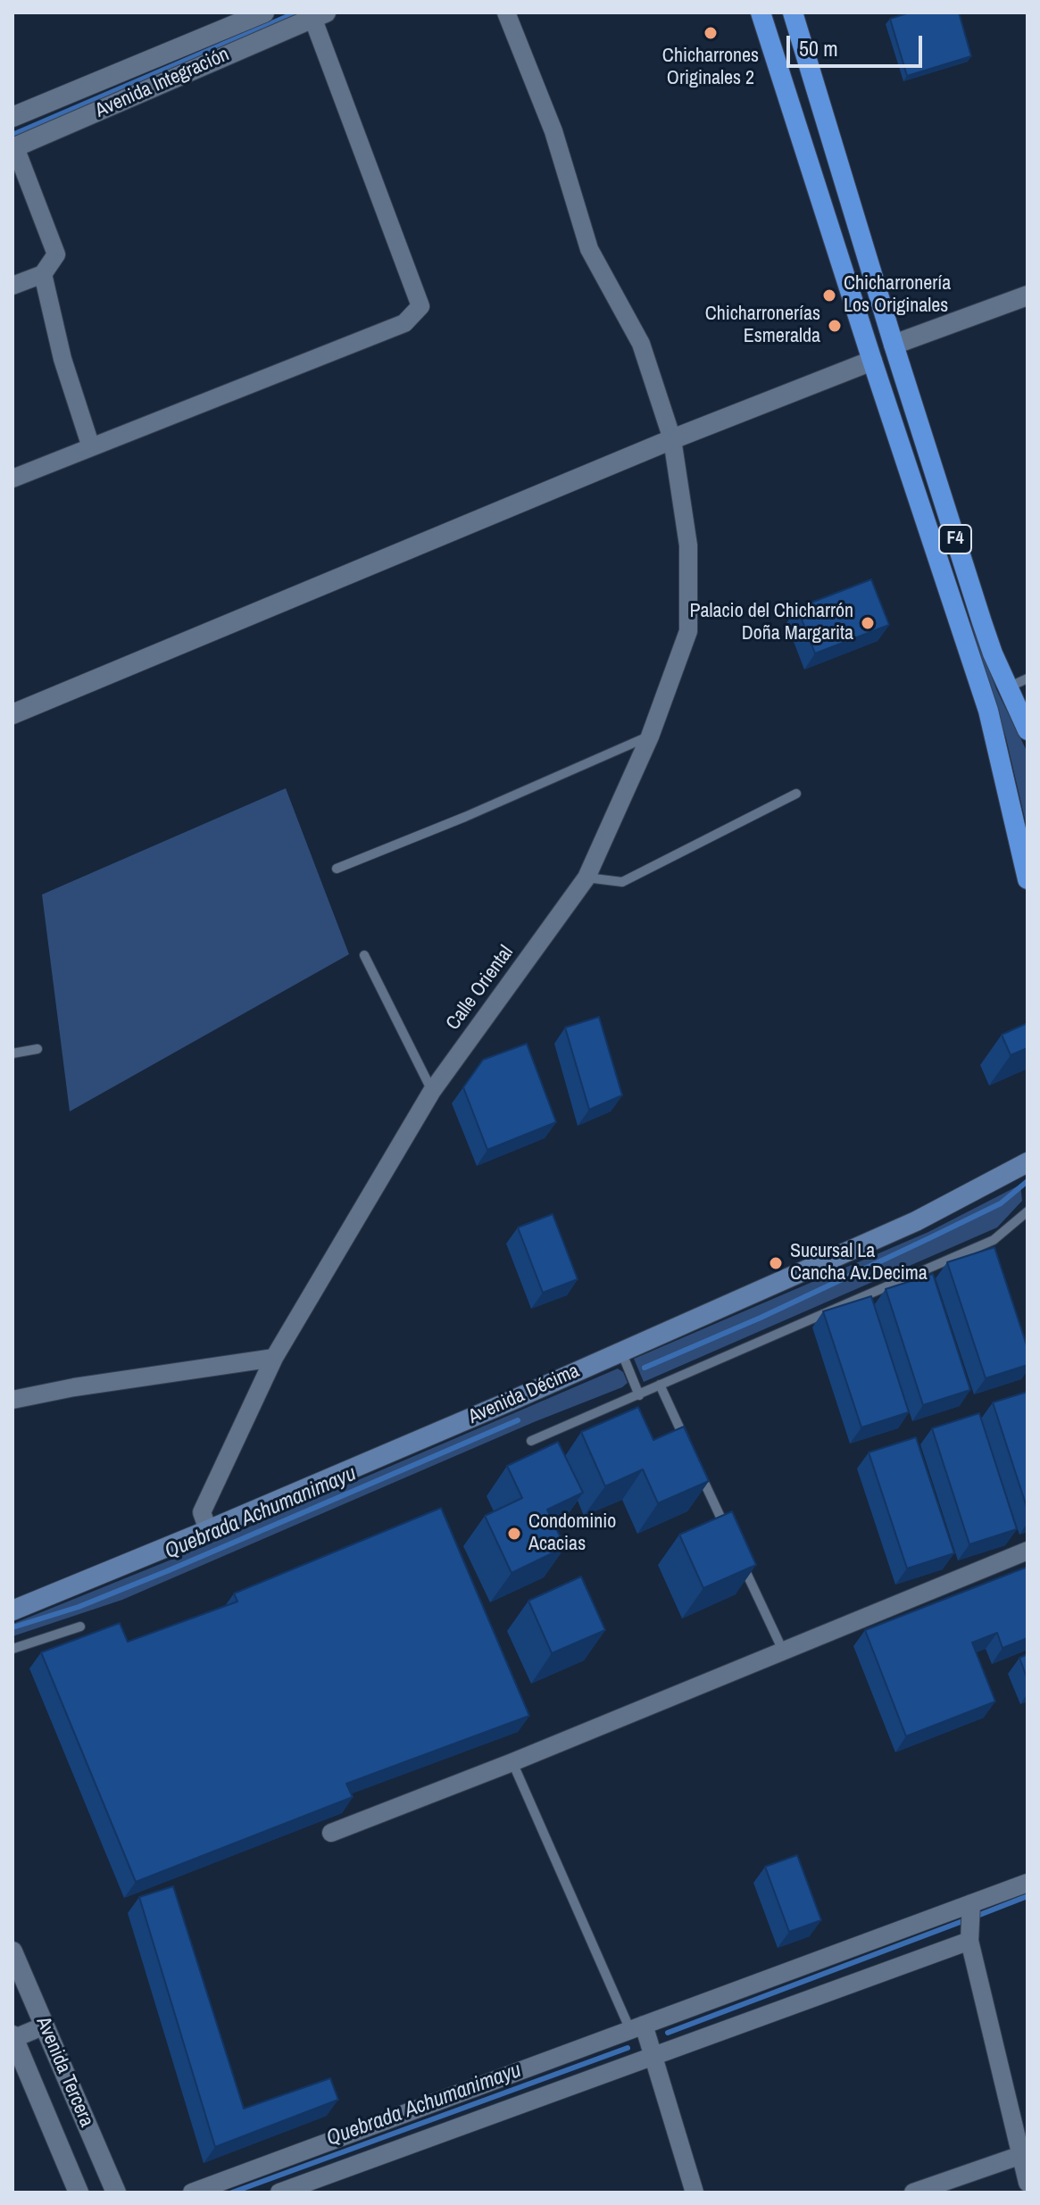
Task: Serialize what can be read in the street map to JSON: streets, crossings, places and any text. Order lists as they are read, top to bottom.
{
  "streets": {
    "highway": ["F4"],
    "main road": ["Avenida Décima"],
    "street": ["Avenida Integración", "Calle Oriental", "Avenida Tercera"]
  },
  "crossings": [
    ["Calle Oriental", "Avenida Décima"]
  ],
  "water": ["Quebrada Achumanimayu"],
  "places": [
    "Chicharrones Originales 2",
    "Chicharronería Los Originales",
    "Chicharronerías Esmeralda",
    "Palacio del Chicharrón Doña Margarita",
    "Sucursal La Cancha Av.Decima",
    "Condominio Acacias"
  ],
  "scale_bar": "50 m"
}
